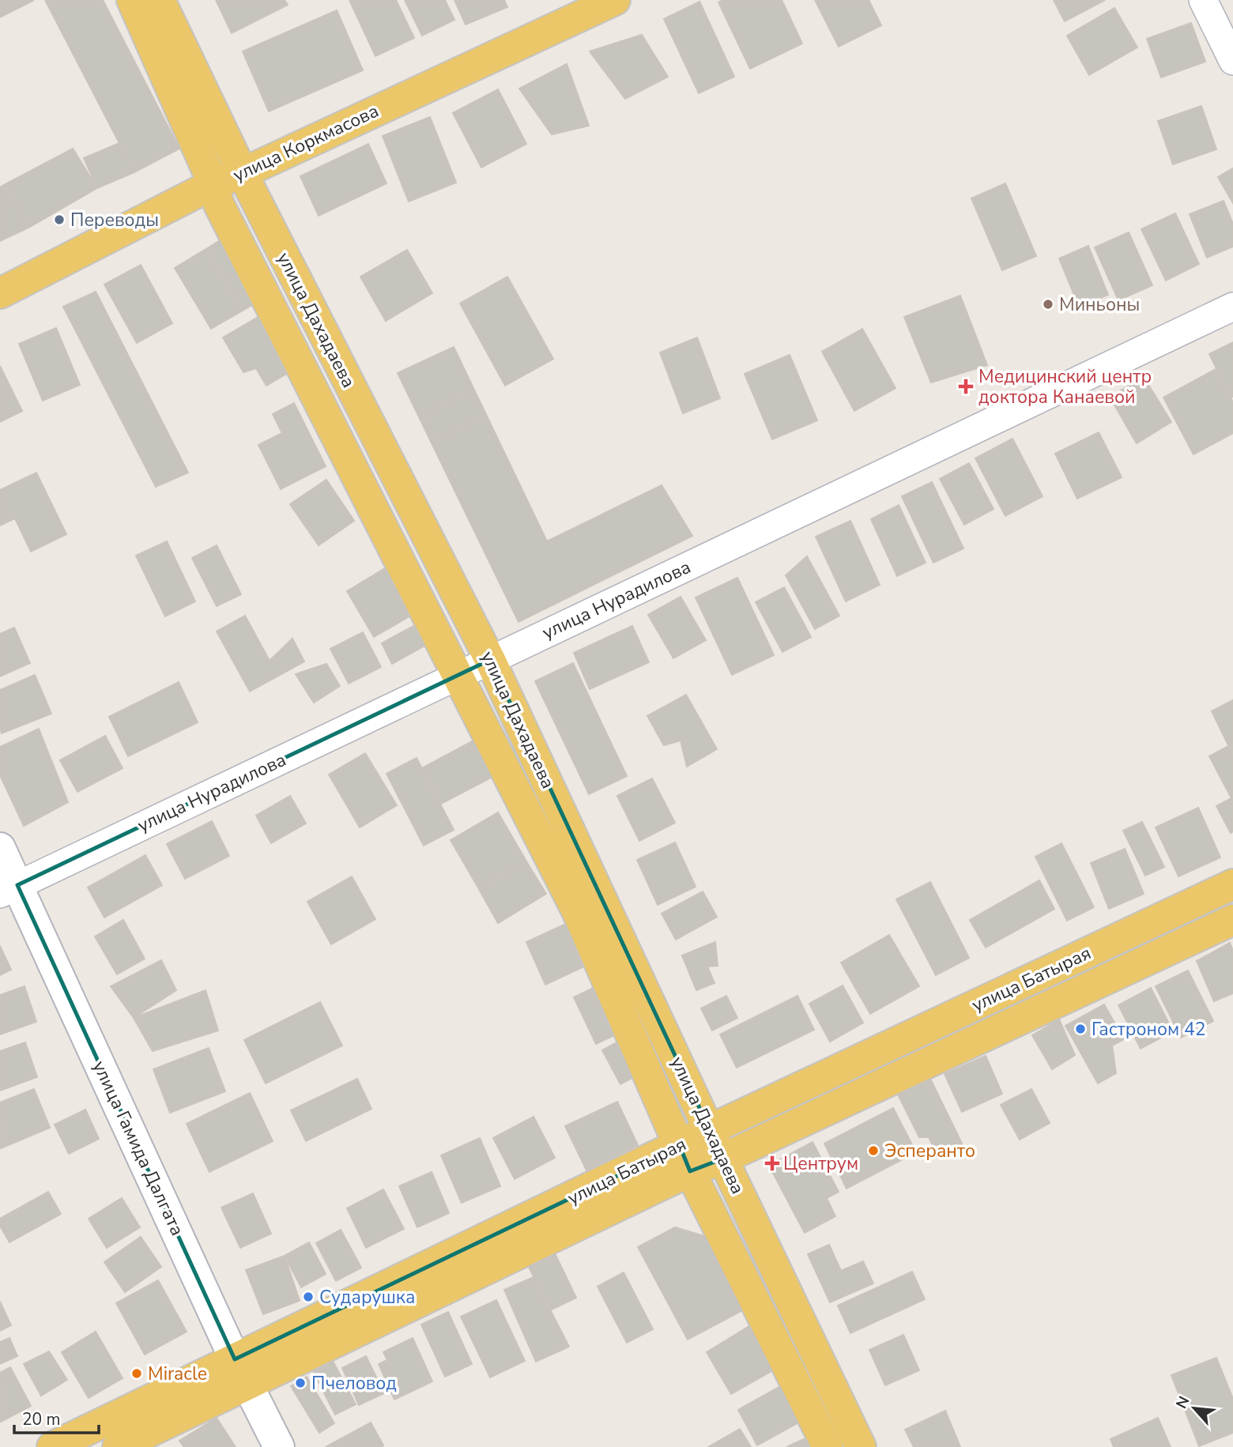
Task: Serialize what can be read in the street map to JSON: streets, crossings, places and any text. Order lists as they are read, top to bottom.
{
  "streets": {
    "main road": ["улица Коркмасова", "улица Дахадаева", "улица Батырая"],
    "street": ["улица Нурадилова", "улица Гамида Далгата"]
  },
  "crossings": [
    ["улица Коркмасова", "улица Дахадаева"],
    ["улица Дахадаева", "улица Нурадилова"],
    ["улица Дахадаева", "улица Батырая"],
    ["улица Нурадилова", "улица Гамида Далгата"],
    ["улица Батырая", "улица Гамида Далгата"]
  ],
  "places": {
    "other": [
      "Переводы",
      "Миньоны",
      "Гастроном 42",
      "Эсперанто",
      "Сударушка",
      "Miracle",
      "Пчеловод"
    ],
    "health": ["Медицинский центр доктора Канаевой", "Центрум"]
  },
  "scale_bar": "20 m",
  "north": "top left"
}
